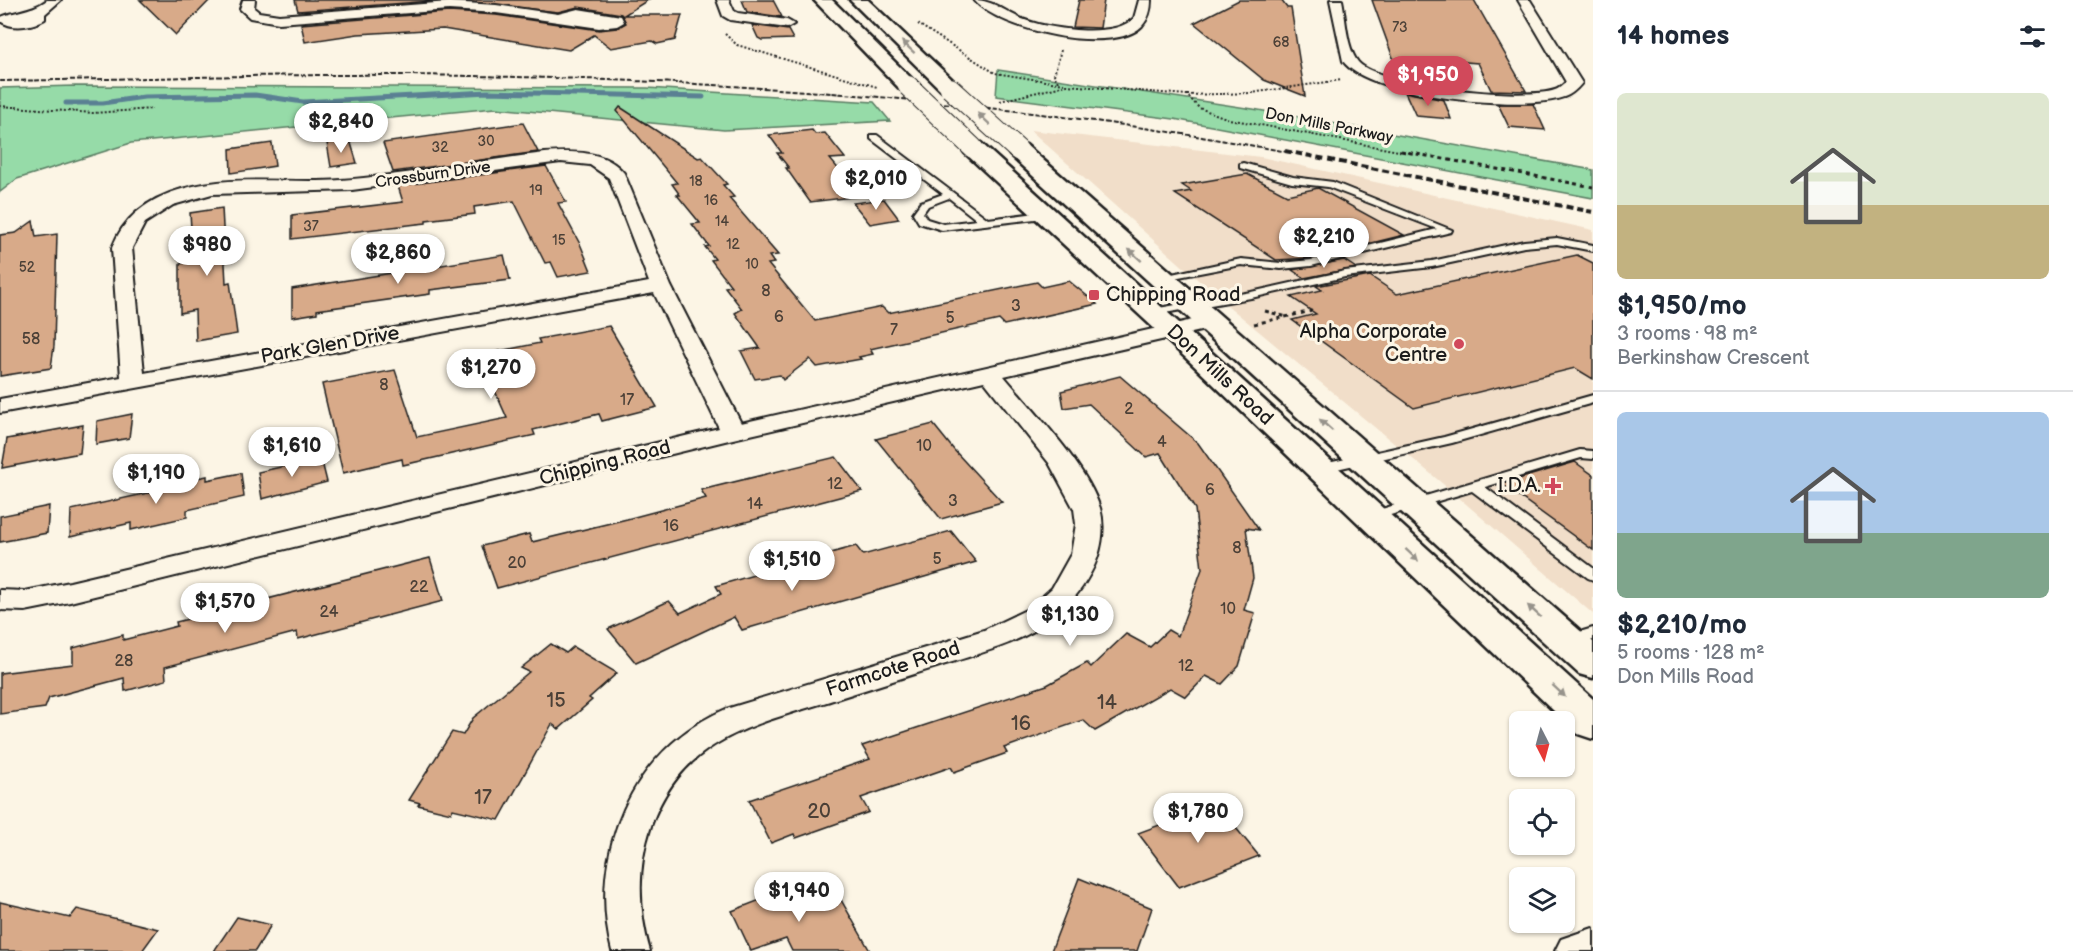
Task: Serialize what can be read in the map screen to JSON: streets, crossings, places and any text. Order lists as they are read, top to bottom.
{
  "streets": {
    "main road": ["Don Mills Road"],
    "street": [
      "Crossburn Drive",
      "Park Glen Drive",
      "Chipping Road",
      "Farmcote Road"
    ],
    "path": ["Don Mills Parkway"]
  },
  "crossings": [
    ["Crossburn Drive", "Park Glen Drive"],
    ["Crossburn Drive", "Chipping Road"],
    ["Don Mills Road", "Chipping Road"],
    ["Chipping Road", "Farmcote Road"]
  ],
  "places": {
    "transit": ["Chipping Road"],
    "other": ["Alpha Corporate Centre"],
    "health": ["I.D.A."]
  },
  "house_numbers": [
    "73",
    "68",
    "30",
    "32",
    "18",
    "19",
    "16",
    "14",
    "37",
    "15",
    "12",
    "10",
    "52",
    "8",
    "3",
    "6",
    "5",
    "7",
    "58",
    "8",
    "17",
    "2",
    "4",
    "10",
    "12",
    "6",
    "3",
    "14",
    "16",
    "8",
    "5",
    "20",
    "22",
    "10",
    "24",
    "28",
    "12",
    "15",
    "14",
    "16",
    "17",
    "20"
  ],
  "north": "bottom",
  "page": {
    "heading": "14 homes",
    "price": [
      "$1,950",
      "$2,840",
      "$2,010",
      "$2,210",
      "$980",
      "$2,860",
      "$1,270",
      "$1,610",
      "$1,190",
      "$1,510",
      "$1,570",
      "$1,130",
      "$1,780",
      "$1,940"
    ],
    "list": [
      {
        "name": "$1,950/mo",
        "note": "3 rooms · 98 m² · Berkinshaw Crescent"
      },
      {
        "name": "$2,210/mo",
        "note": "5 rooms · 128 m² · Don Mills Road"
      }
    ]
  }
}
